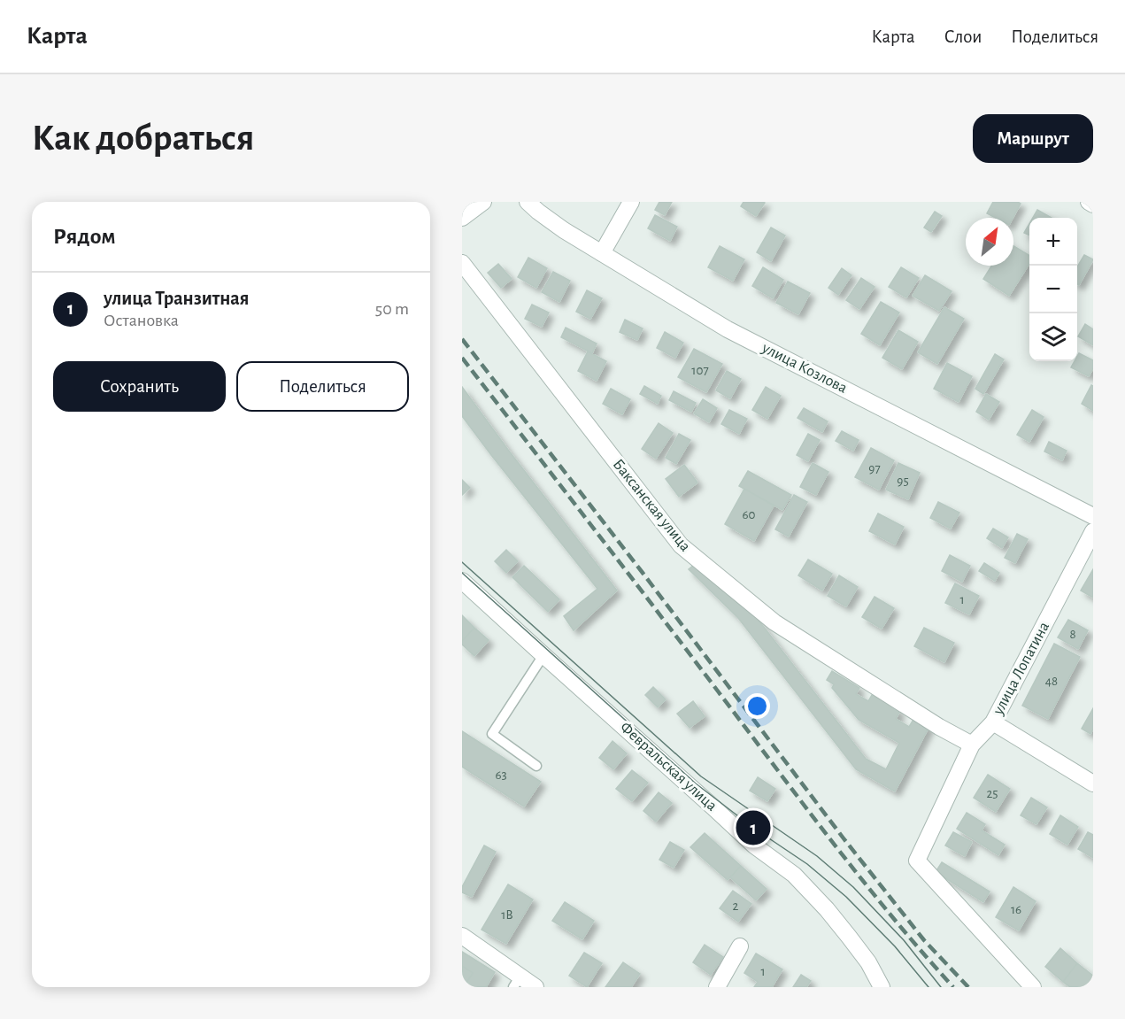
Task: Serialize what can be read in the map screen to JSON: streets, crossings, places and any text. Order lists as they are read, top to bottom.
{
  "streets": {
    "street": [
      "улица Козлова",
      "Баксанская улица",
      "улица Лопатина",
      "Февральская улица"
    ]
  },
  "crossings": [
    ["Баксанская улица", "улица Лопатина"]
  ],
  "house_numbers": [
    "107",
    "97",
    "95",
    "60",
    "1",
    "8",
    "48",
    "63",
    "25",
    "2",
    "16",
    "1В",
    "1"
  ],
  "north": "top right",
  "page": {
    "header": "Карта",
    "nav": ["Карта", "Слои", "Поделиться"],
    "buttons": [
      "Маршрут",
      ["Сохранить", "Поделиться"]
    ],
    "title": "Как добраться",
    "heading": "Рядом",
    "map_buttons": ["+", "−"],
    "list": [
      {
        "mark": "1",
        "name": "улица Транзитная",
        "note": "Остановка",
        "value": "50 m"
      }
    ],
    "pins": "1"
  }
}
